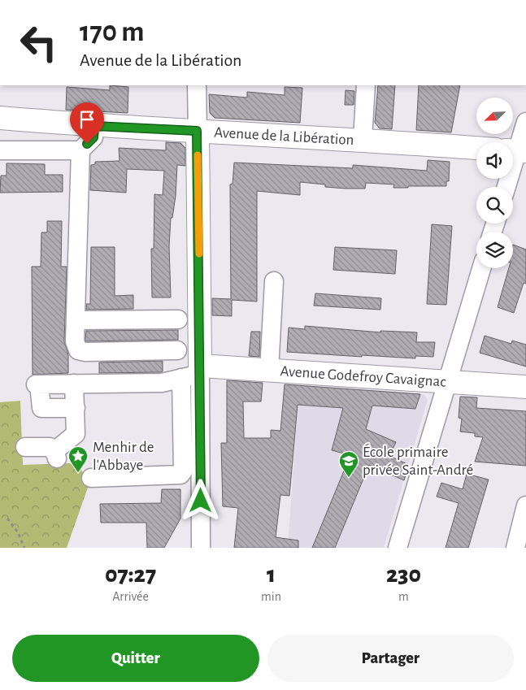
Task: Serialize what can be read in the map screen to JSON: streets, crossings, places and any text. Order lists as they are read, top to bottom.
{
  "streets": {
    "main road": ["Avenue de la Libération", "Avenue Godefroy Cavaignac"]
  },
  "places": {
    "place": ["Menhir de l'Abbaye"],
    "school or university": ["École primaire privée Saint-André"]
  },
  "north": "bottom left",
  "page": {
    "turn": ["170 m", "Avenue de la Libération"],
    "eta": [
      "07:27",
      "Arrivée",
      "1",
      "min",
      "230",
      "m"
    ],
    "buttons": ["Quitter", "Partager"]
  }
}
